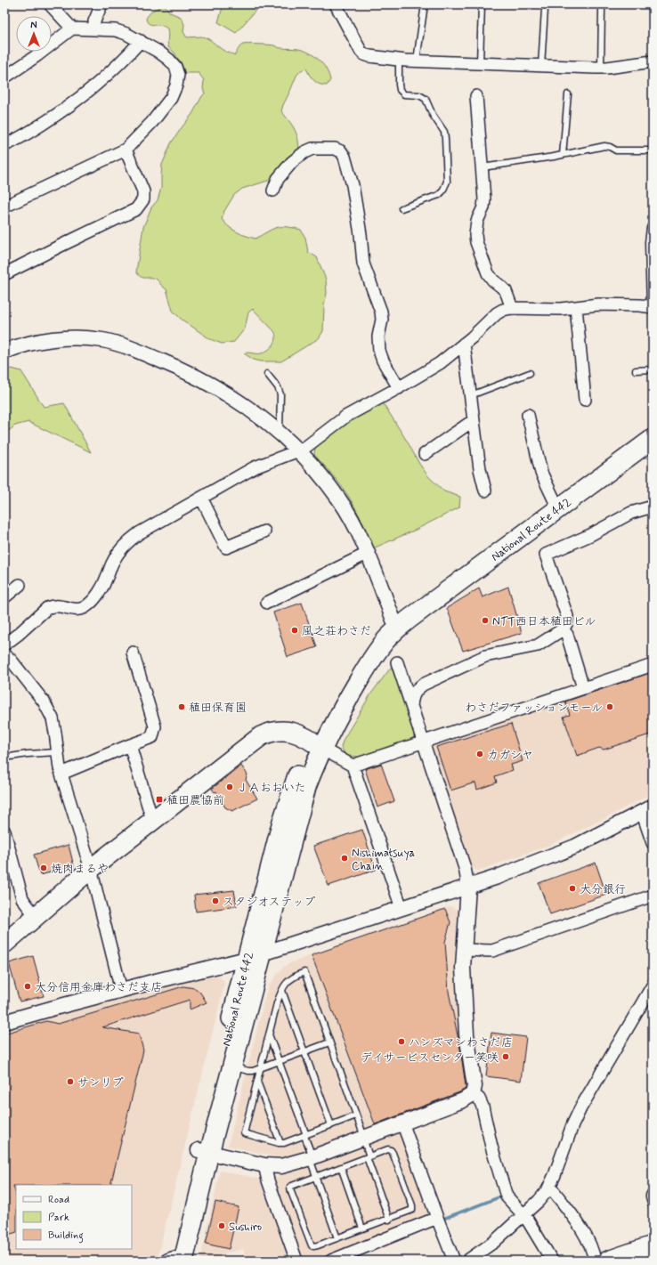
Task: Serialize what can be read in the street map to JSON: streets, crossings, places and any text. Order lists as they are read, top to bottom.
{
  "streets": {
    "highway": ["National Route 442"]
  },
  "places": {
    "other": [
      "NTT西日本稙田ビル",
      "風之荘わさだ",
      "稙田保育園",
      "わさだファッションモール",
      "カガシヤ",
      "ＪＡおおいた",
      "Nishimatsuya Chain",
      "焼肉まるや",
      "大分銀行",
      "スタジオステップ",
      "大分信用金庫わさだ支店",
      "ハンズマンわさだ店",
      "デイサービスセンター笑咲",
      "サンリブ",
      "Sushiro"
    ],
    "transit": ["稙田農協前"]
  },
  "legend": ["Road", "Park", "Building"],
  "north": "top"
}
